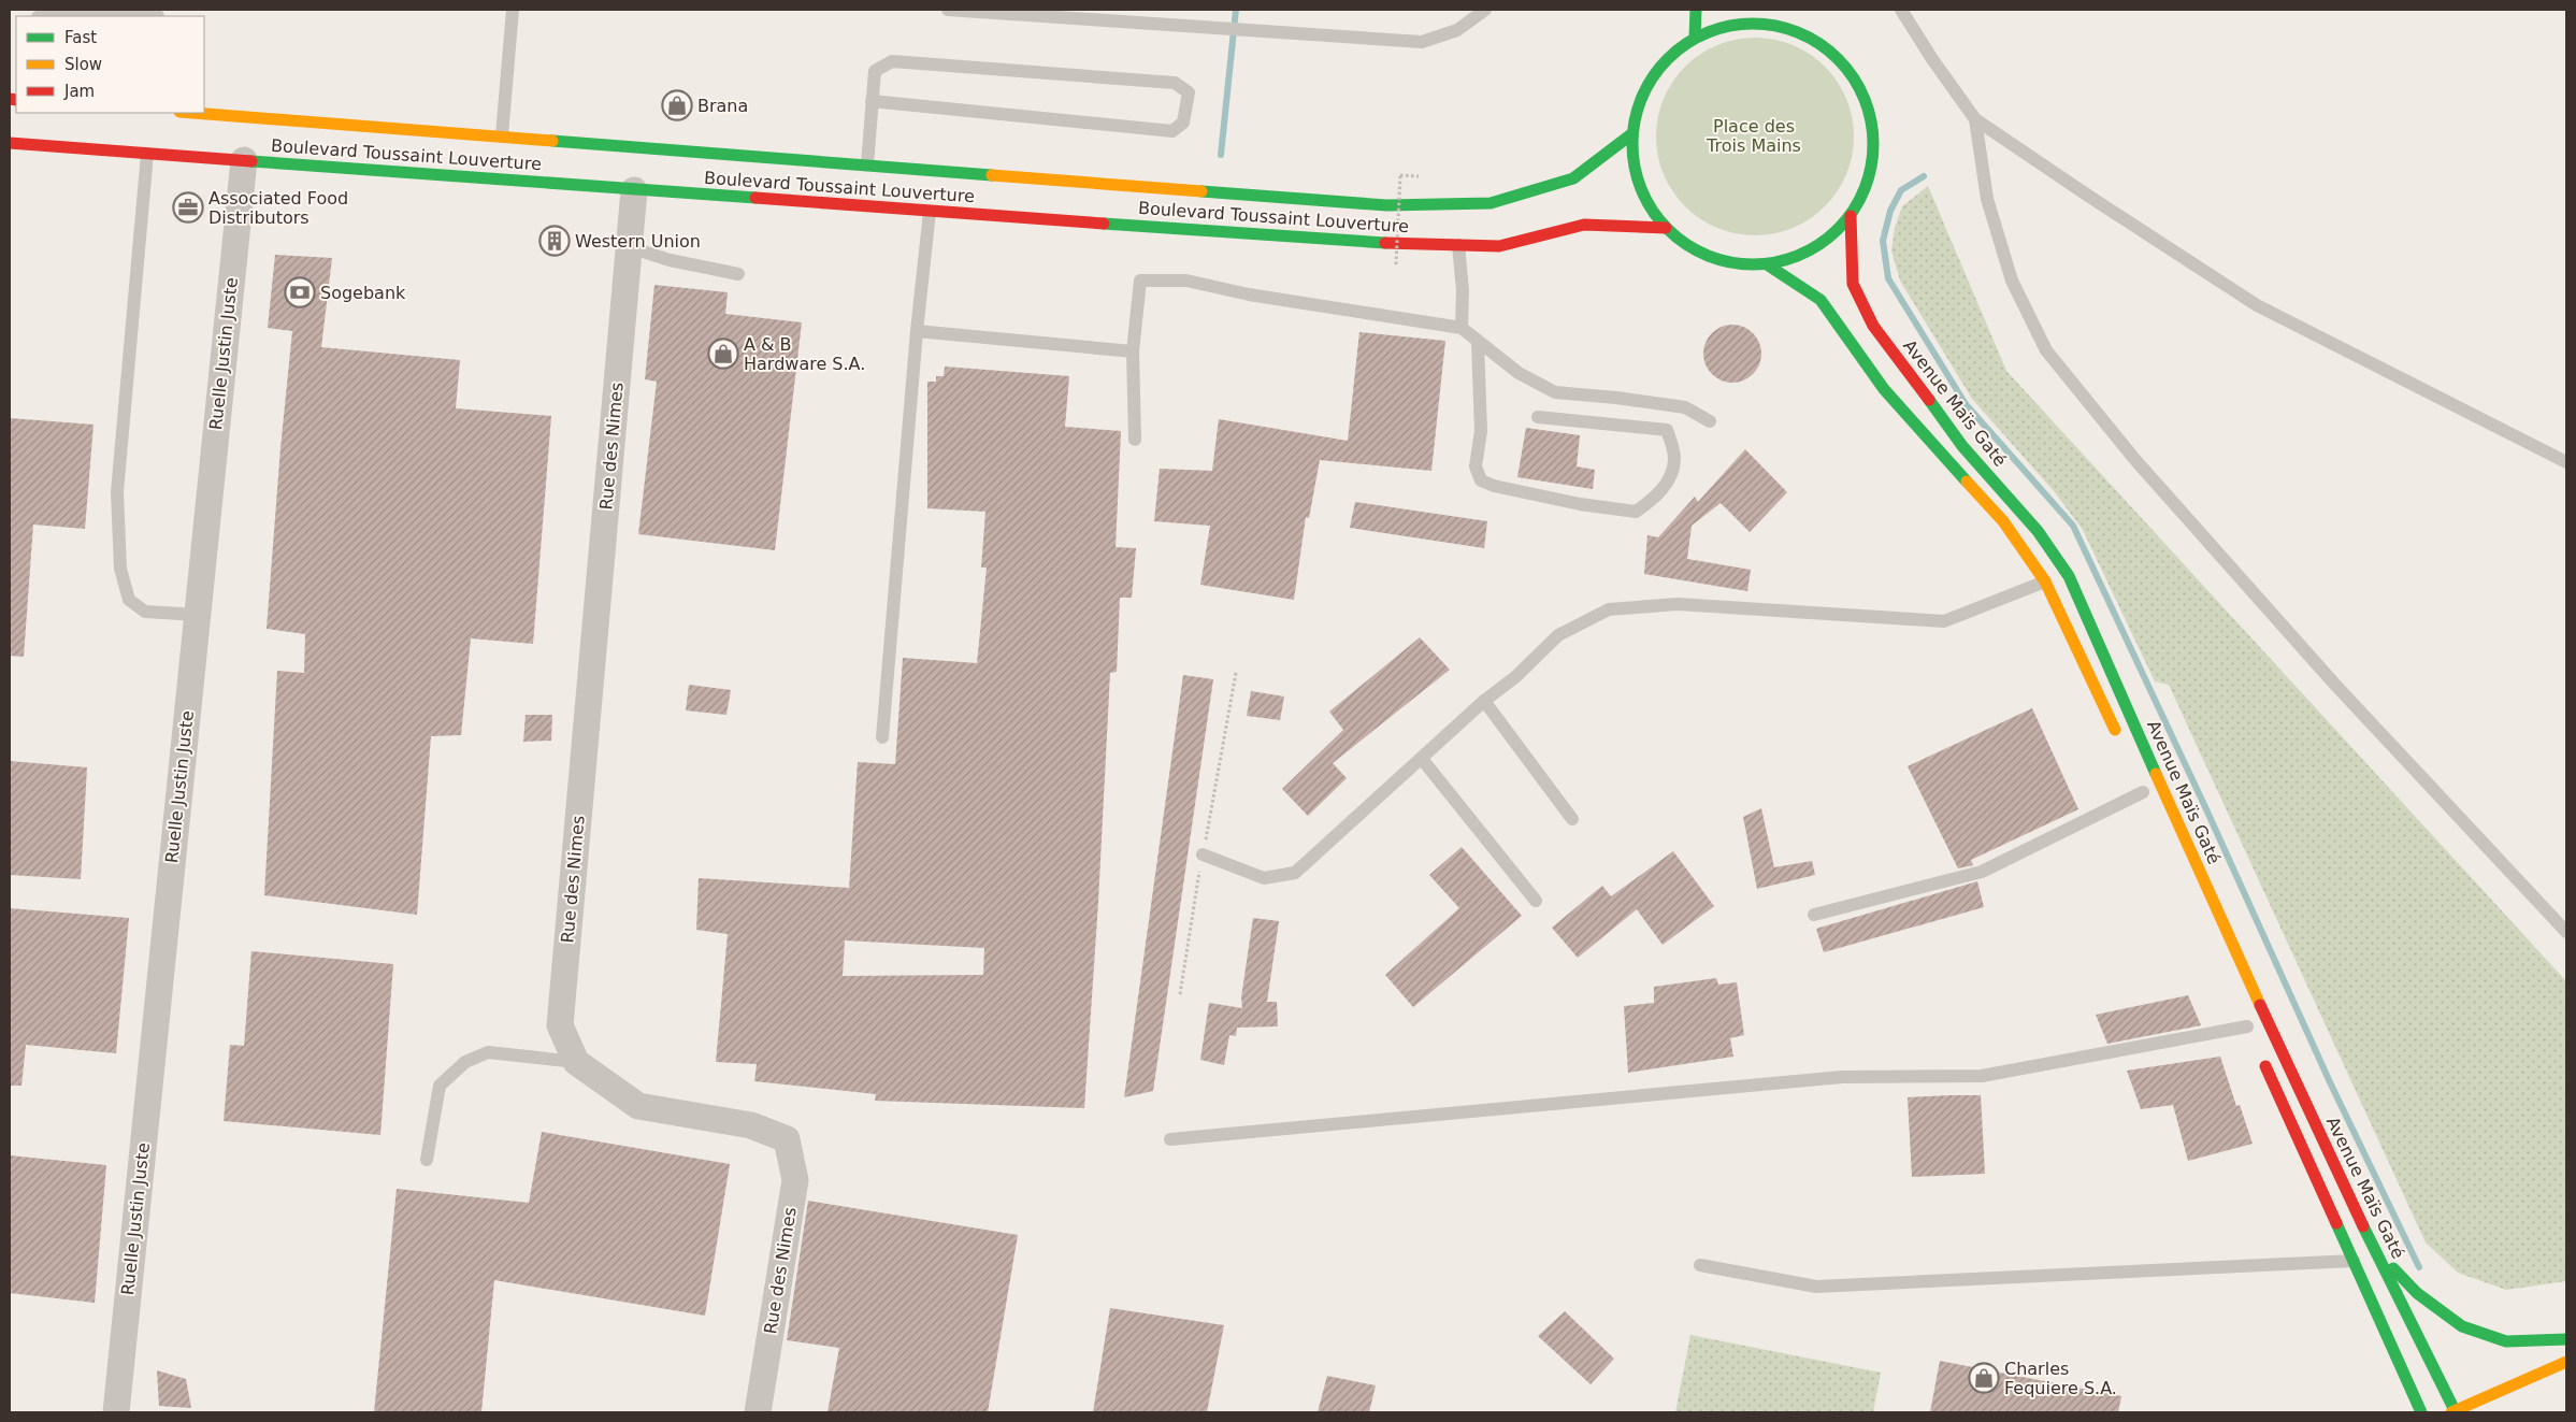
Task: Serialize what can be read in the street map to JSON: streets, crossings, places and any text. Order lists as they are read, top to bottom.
{
  "streets": {
    "main road": ["Boulevard Toussaint Louverture", "Avenue Maïs Gaté"],
    "street": ["Ruelle Justin Juste", "Rue des Nimes"]
  },
  "crossings": [
    ["Boulevard Toussaint Louverture", "Ruelle Justin Juste"],
    ["Boulevard Toussaint Louverture", "Rue des Nimes"]
  ],
  "parks": ["Place des Trois Mains"],
  "places": {
    "shop": ["Brana", "A & B Hardware S.A.", "Charles Fequiere S.A."],
    "office": ["Associated Food Distributors"],
    "building": ["Western Union"],
    "bank": ["Sogebank"]
  },
  "legend": ["Fast", "Slow", "Jam"]
}
